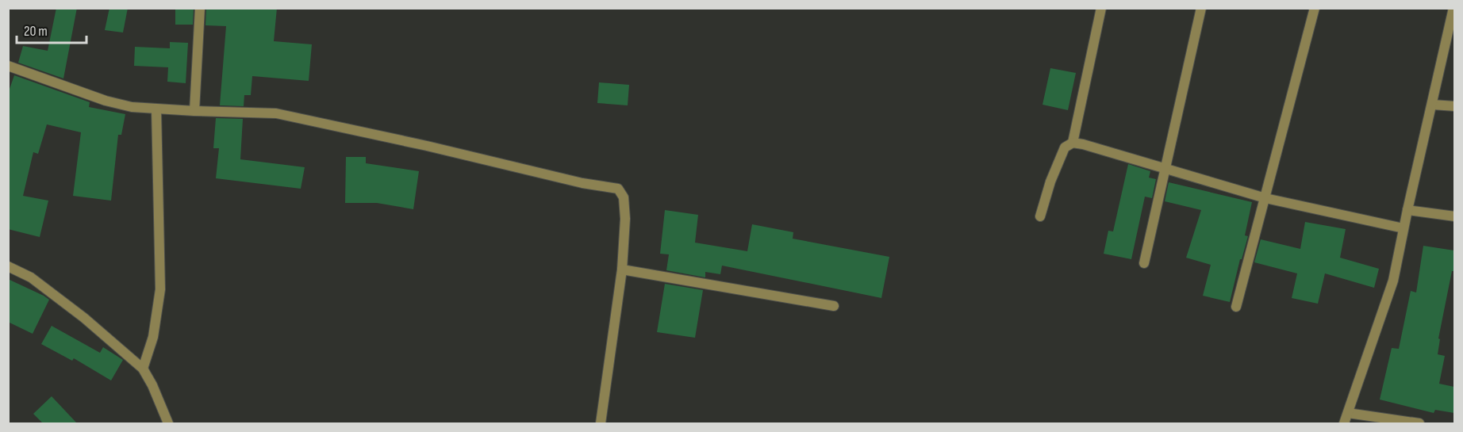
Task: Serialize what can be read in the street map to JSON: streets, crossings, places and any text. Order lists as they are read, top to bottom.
{
  "scale_bar": "20 m"
}
